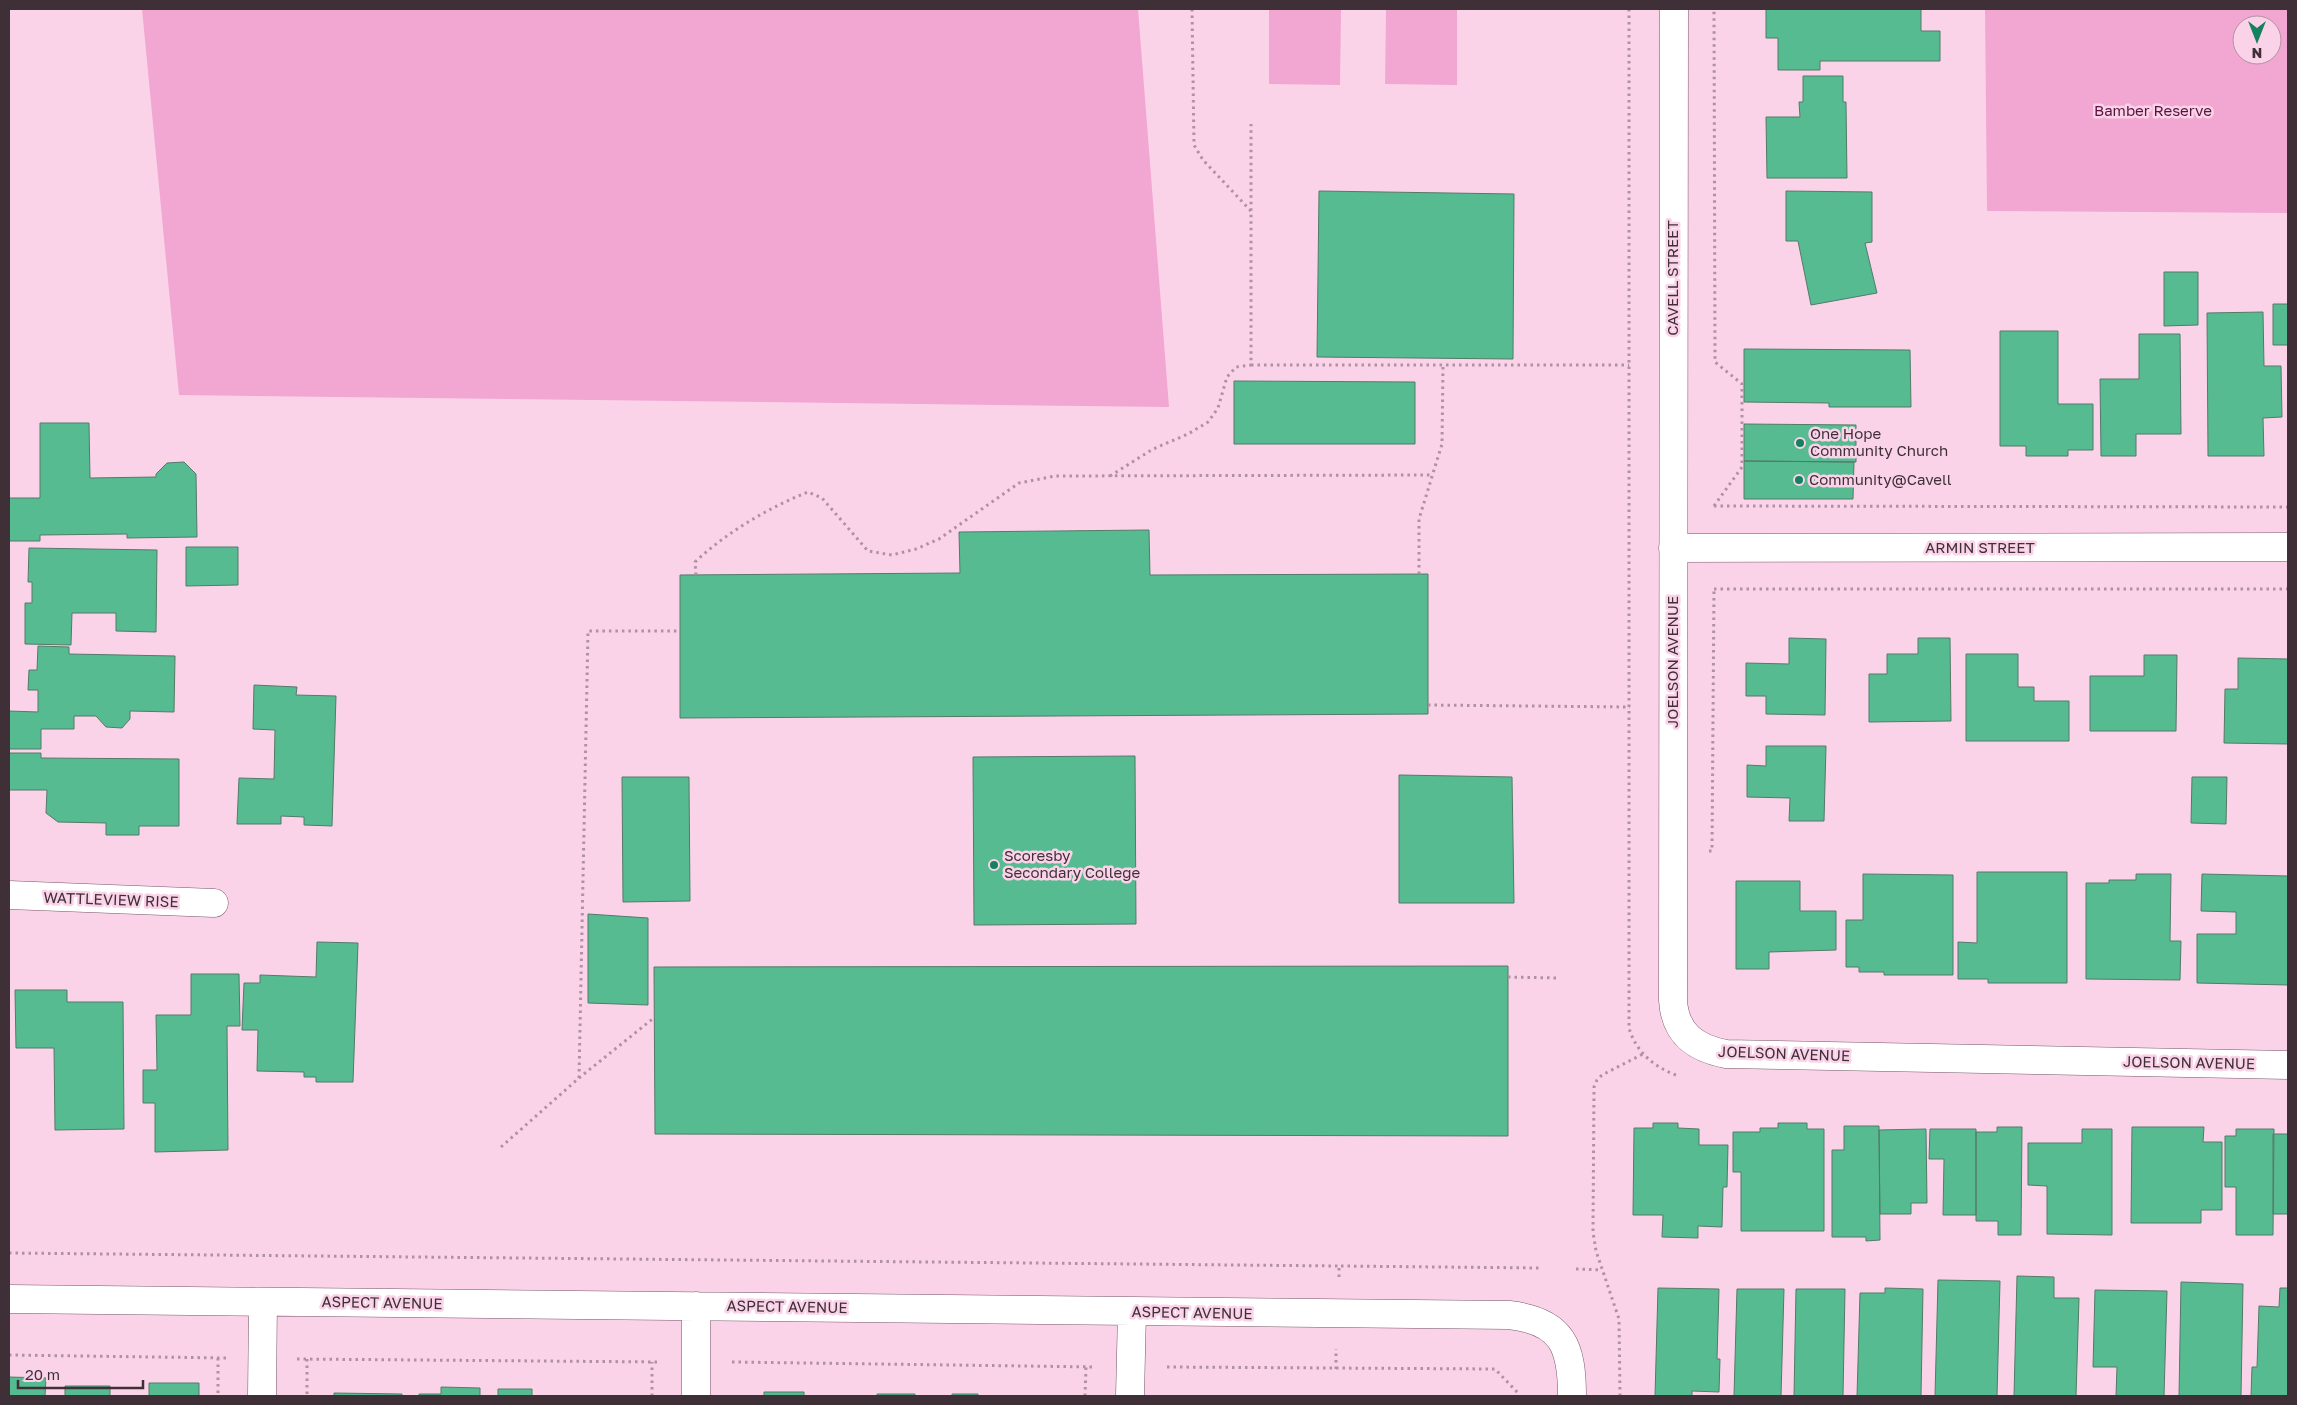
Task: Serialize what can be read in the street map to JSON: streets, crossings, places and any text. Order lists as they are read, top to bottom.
{
  "streets": {
    "street": [
      "CAVELL STREET",
      "ARMIN STREET",
      "JOELSON AVENUE",
      "WATTLEVIEW RISE",
      "ASPECT AVENUE"
    ]
  },
  "crossings": [
    ["CAVELL STREET", "ARMIN STREET"],
    ["CAVELL STREET", "JOELSON AVENUE"],
    ["ARMIN STREET", "JOELSON AVENUE"]
  ],
  "parks": ["Bamber Reserve"],
  "places": ["One Hope Community Church", "Community@Cavell", "Scoresby Secondary College"],
  "scale_bar": "20 m",
  "north": "bottom"
}
